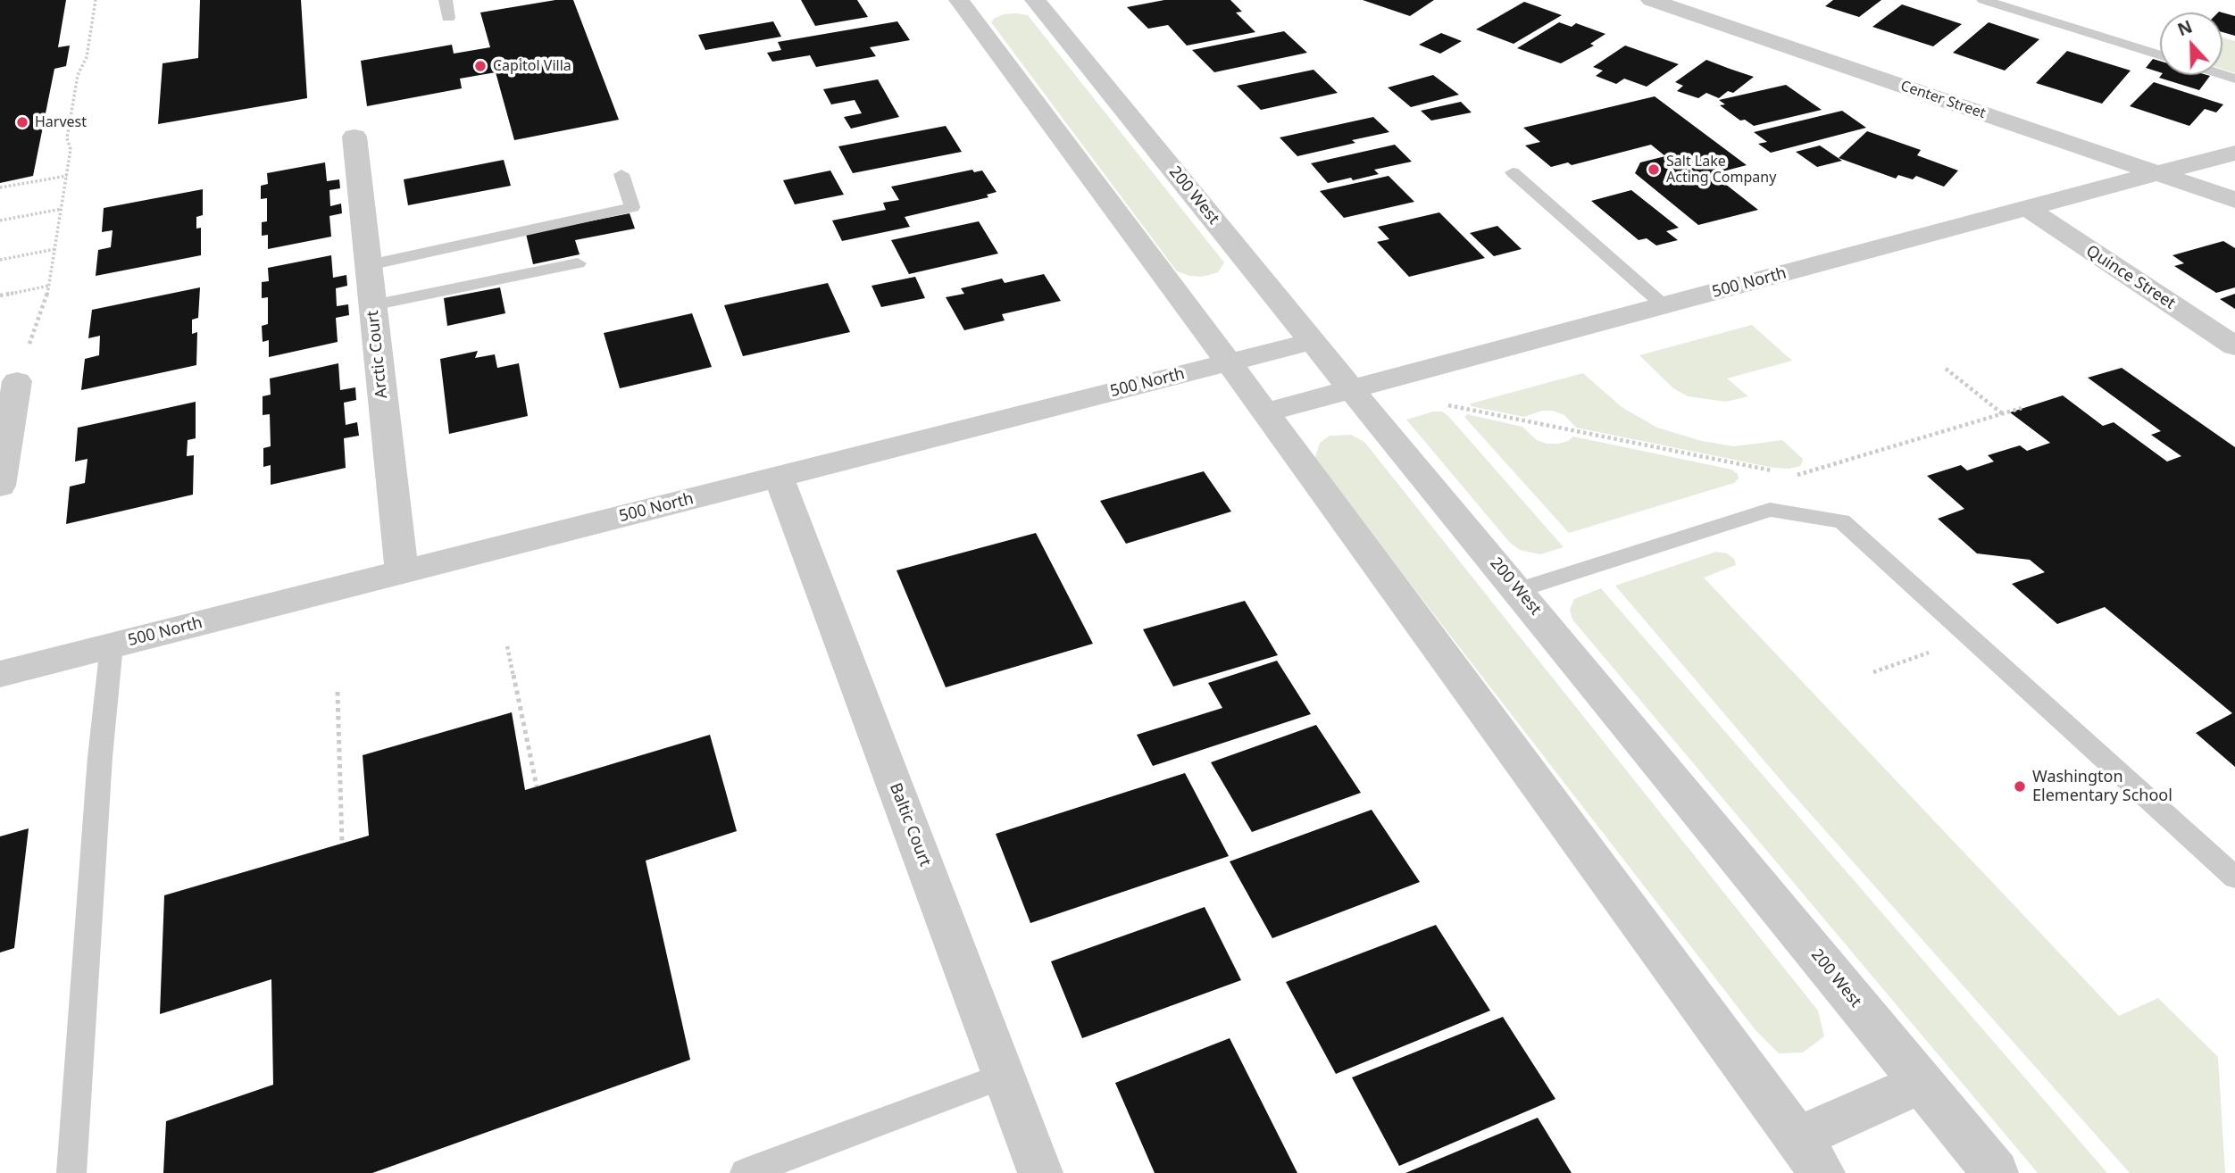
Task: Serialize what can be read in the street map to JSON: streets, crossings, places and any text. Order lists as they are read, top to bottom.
{
  "streets": {
    "street": [
      "Center Street",
      "200 West",
      "Quince Street",
      "500 North",
      "Arctic Court",
      "Baltic Court"
    ]
  },
  "crossings": [
    ["Center Street", "500 North"],
    ["200 West", "500 North"],
    ["Quince Street", "500 North"],
    ["500 North", "Arctic Court"],
    ["500 North", "Baltic Court"]
  ],
  "places": [
    "Capitol Villa",
    "Harvest",
    "Salt Lake Acting Company",
    "Washington Elementary School"
  ],
  "north": "top"
}
